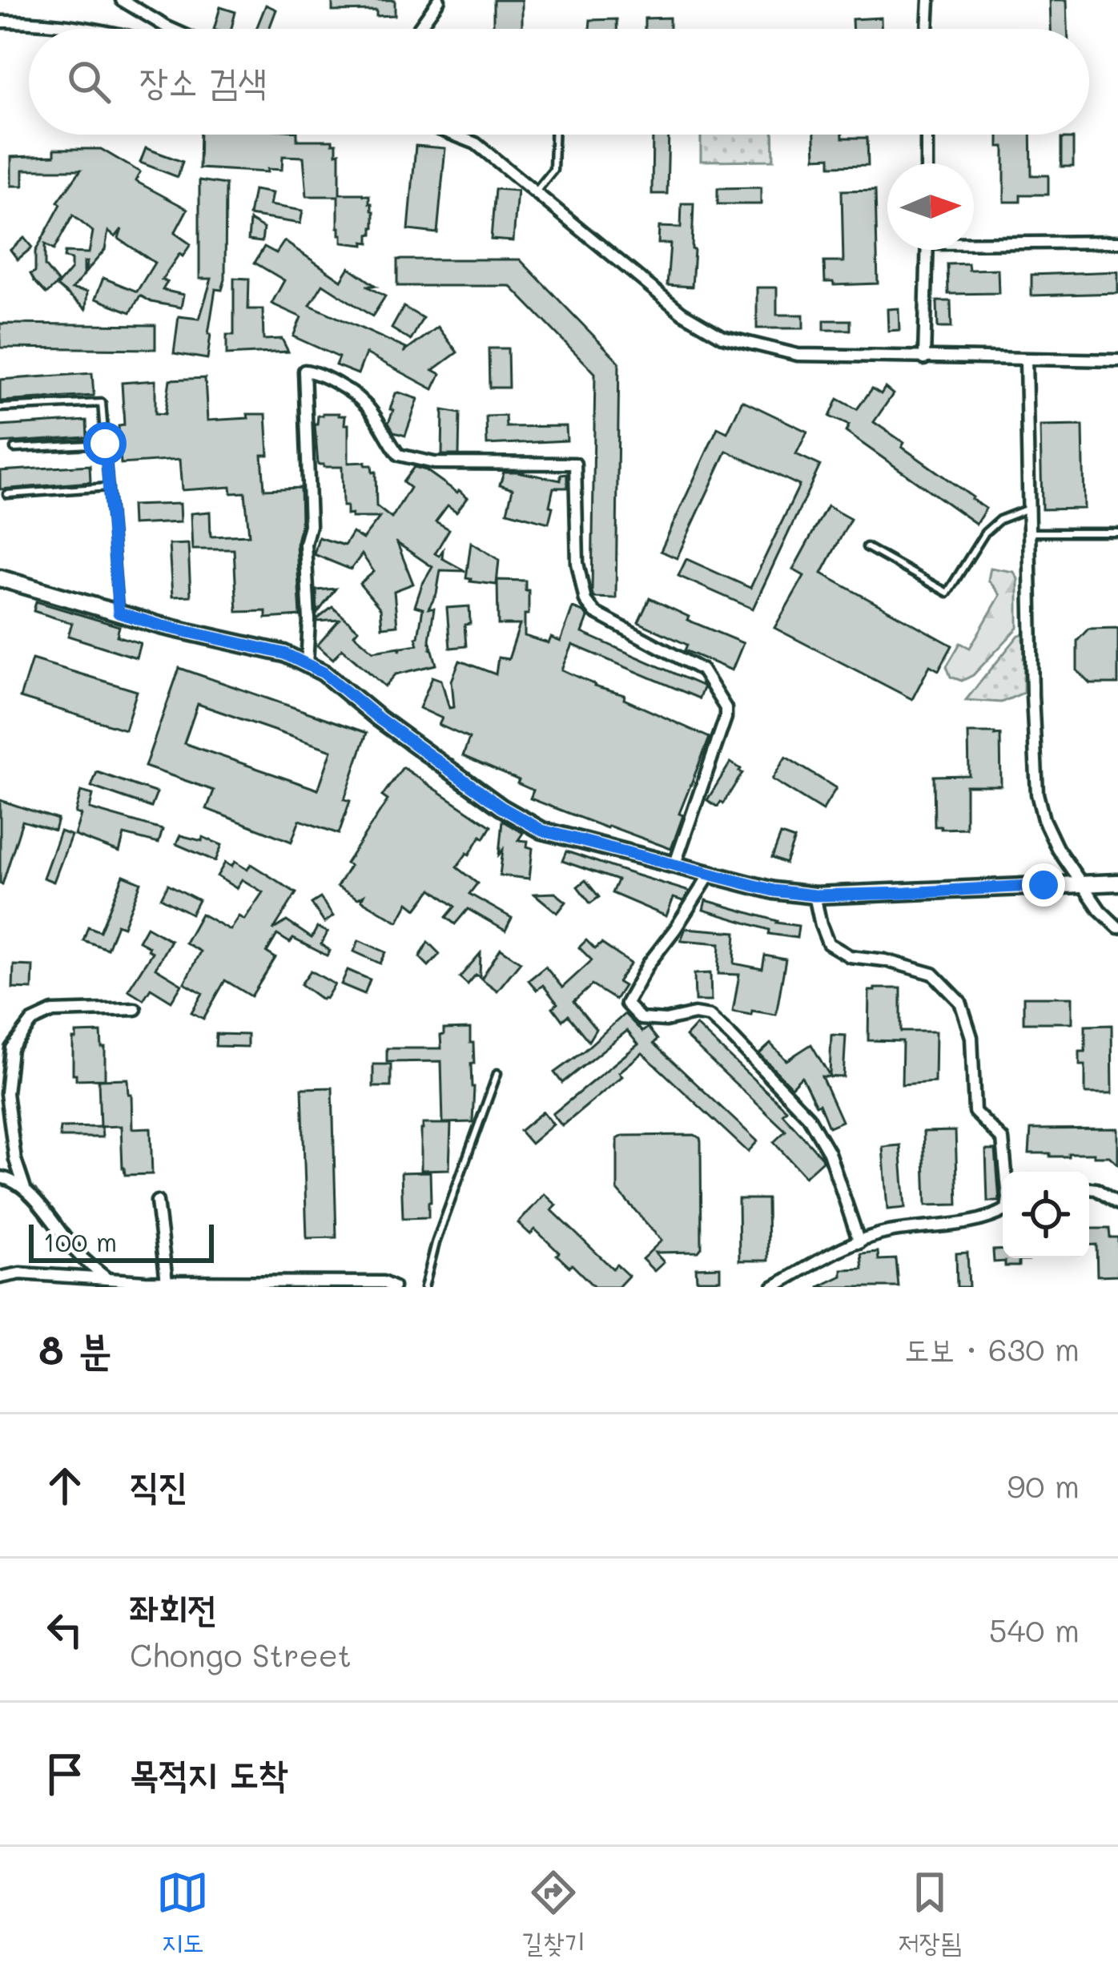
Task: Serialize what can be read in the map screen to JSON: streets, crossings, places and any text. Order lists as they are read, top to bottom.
{
  "scale_bar": "100 m",
  "north": "right",
  "page": {
    "search": "장소 검색",
    "scale": "100 m",
    "heading": ["8 분", "도보 · 630 m"],
    "list": [
      ["직진", "90 m"],
      ["좌회전", "Chongo Street", "540 m"],
      "목적지 도착"
    ],
    "nav": ["지도", "길찾기", "저장됨"]
  }
}
